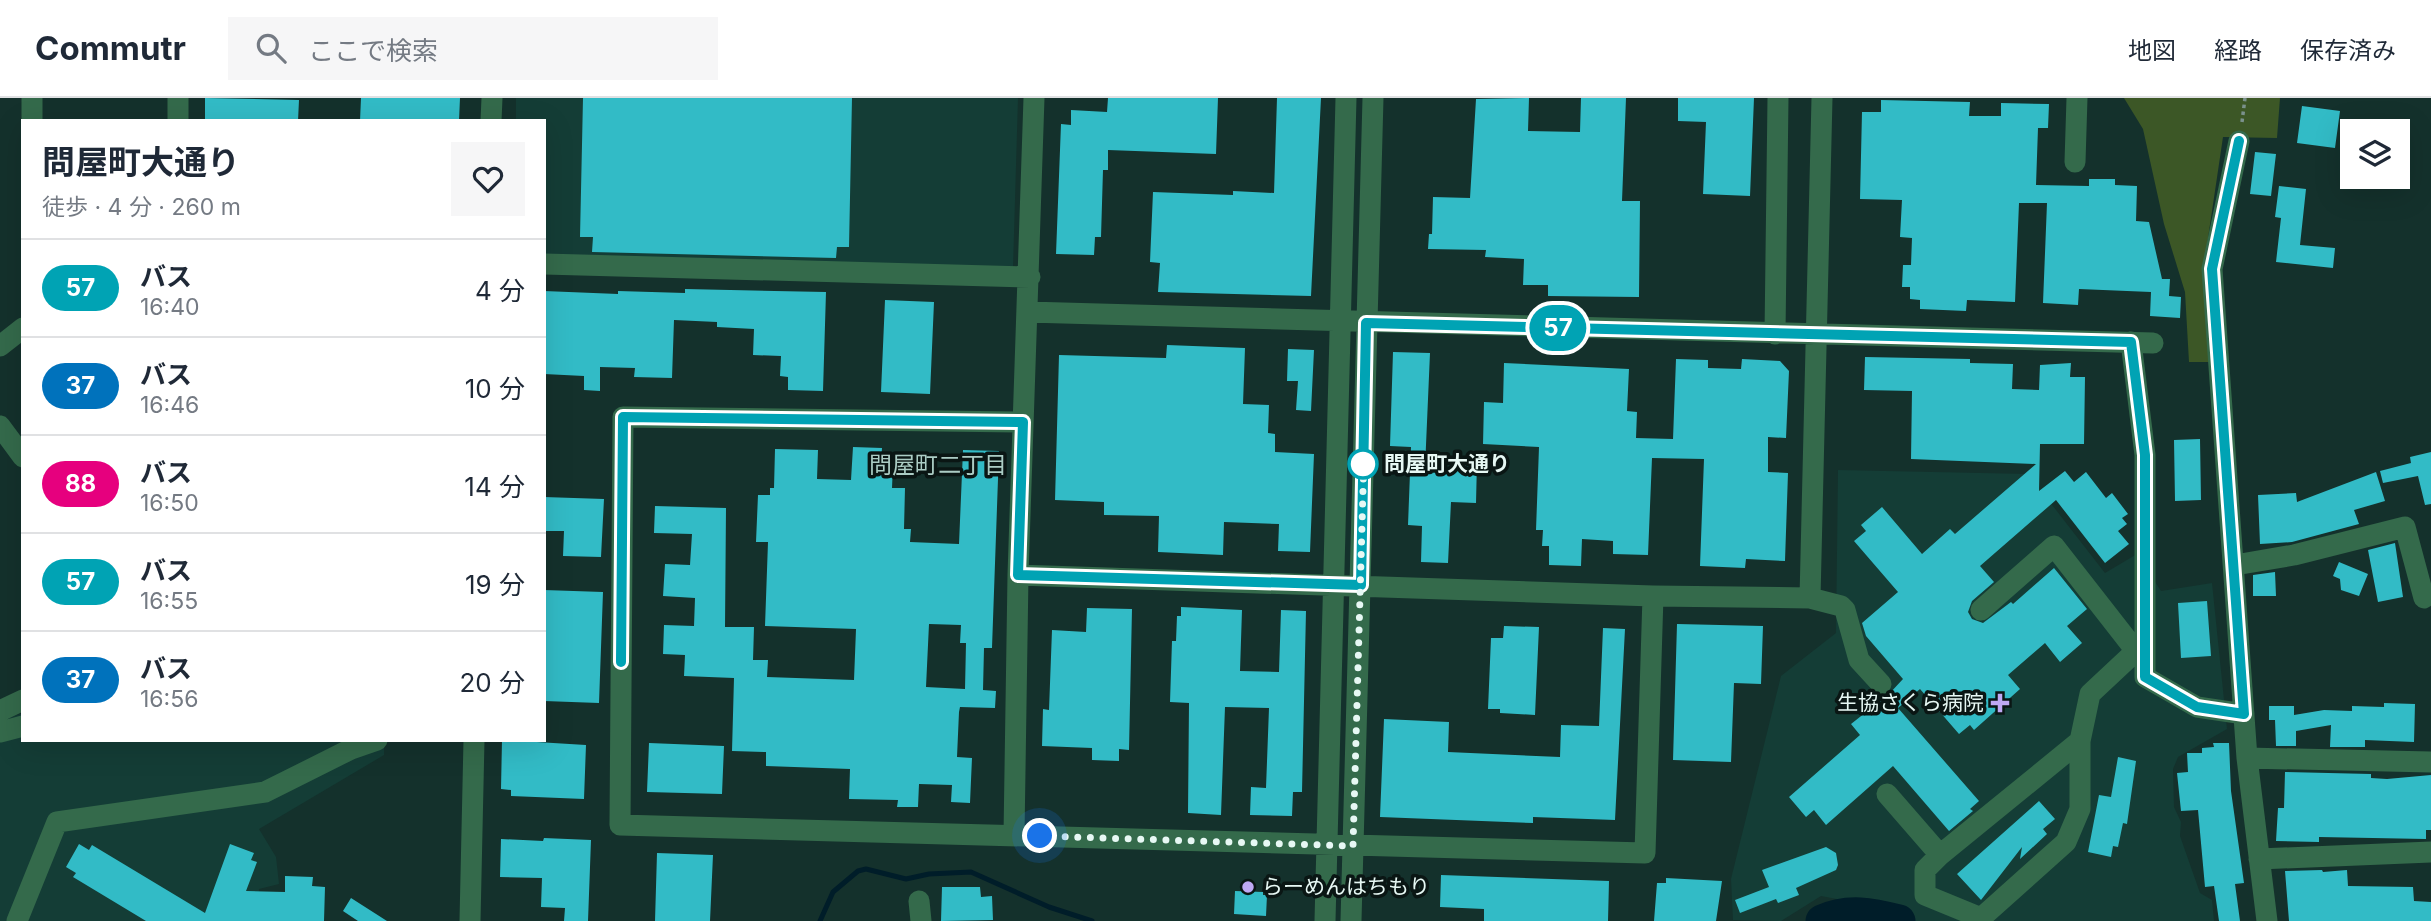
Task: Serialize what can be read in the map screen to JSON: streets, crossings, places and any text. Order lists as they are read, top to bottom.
{
  "districts": ["問屋町二丁目"],
  "places": {
    "other": ["問屋町大通り", "らーめんはちもり"],
    "health": ["生協さくら病院"]
  },
  "lines": ["bus line 57"],
  "page": {
    "header": "Commutr",
    "search": "ここで検索",
    "nav": ["地図", "経路", "保存済み"],
    "on_map": "57",
    "heading": ["問屋町大通り", "徒歩 · 4 分 · 260 m"],
    "list": [
      {
        "mark": "57",
        "name": "バス",
        "note": "16:40",
        "value": "4 分"
      },
      {
        "mark": "37",
        "name": "バス",
        "note": "16:46",
        "value": "10 分"
      },
      {
        "mark": "88",
        "name": "バス",
        "note": "16:50",
        "value": "14 分"
      },
      {
        "mark": "57",
        "name": "バス",
        "note": "16:55",
        "value": "19 分"
      },
      {
        "mark": "37",
        "name": "バス",
        "note": "16:56",
        "value": "20 分"
      }
    ]
  }
}
